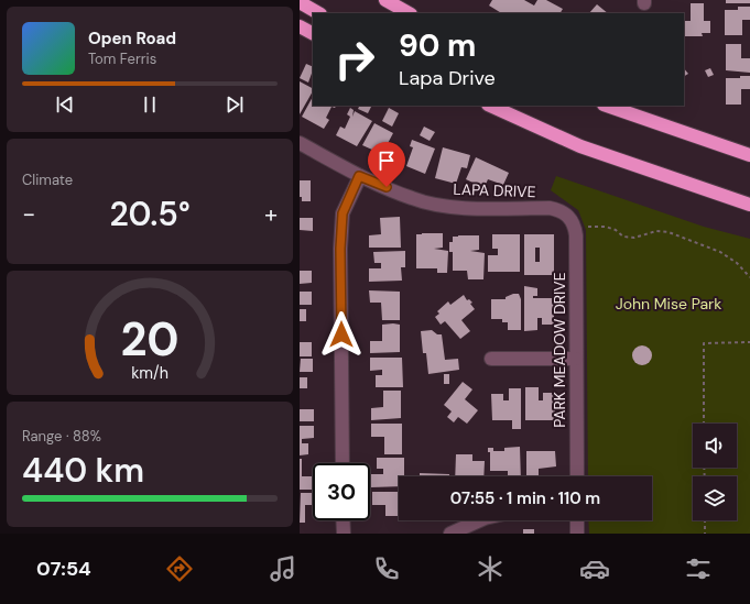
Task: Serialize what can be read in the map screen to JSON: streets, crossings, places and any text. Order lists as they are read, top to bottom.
{
  "streets": {
    "street": ["LAPA DRIVE", "PARK MEADOW DRIVE"]
  },
  "crossings": [
    ["LAPA DRIVE", "PARK MEADOW DRIVE"]
  ],
  "parks": ["John Mise Park"],
  "page": {
    "turn": ["90 m", "Lapa Drive"],
    "song": ["Open Road", "Tom Ferris"],
    "tile": [
      "Climate",
      ["Range · 88%", "440 km"]
    ],
    "heat": ["−", "20.5°", "+"],
    "limit": "30",
    "trip": "07:55 · 1 min · 110 m",
    "tabs": "07:54",
    "gauge": ["20", "km/h"]
  }
}
